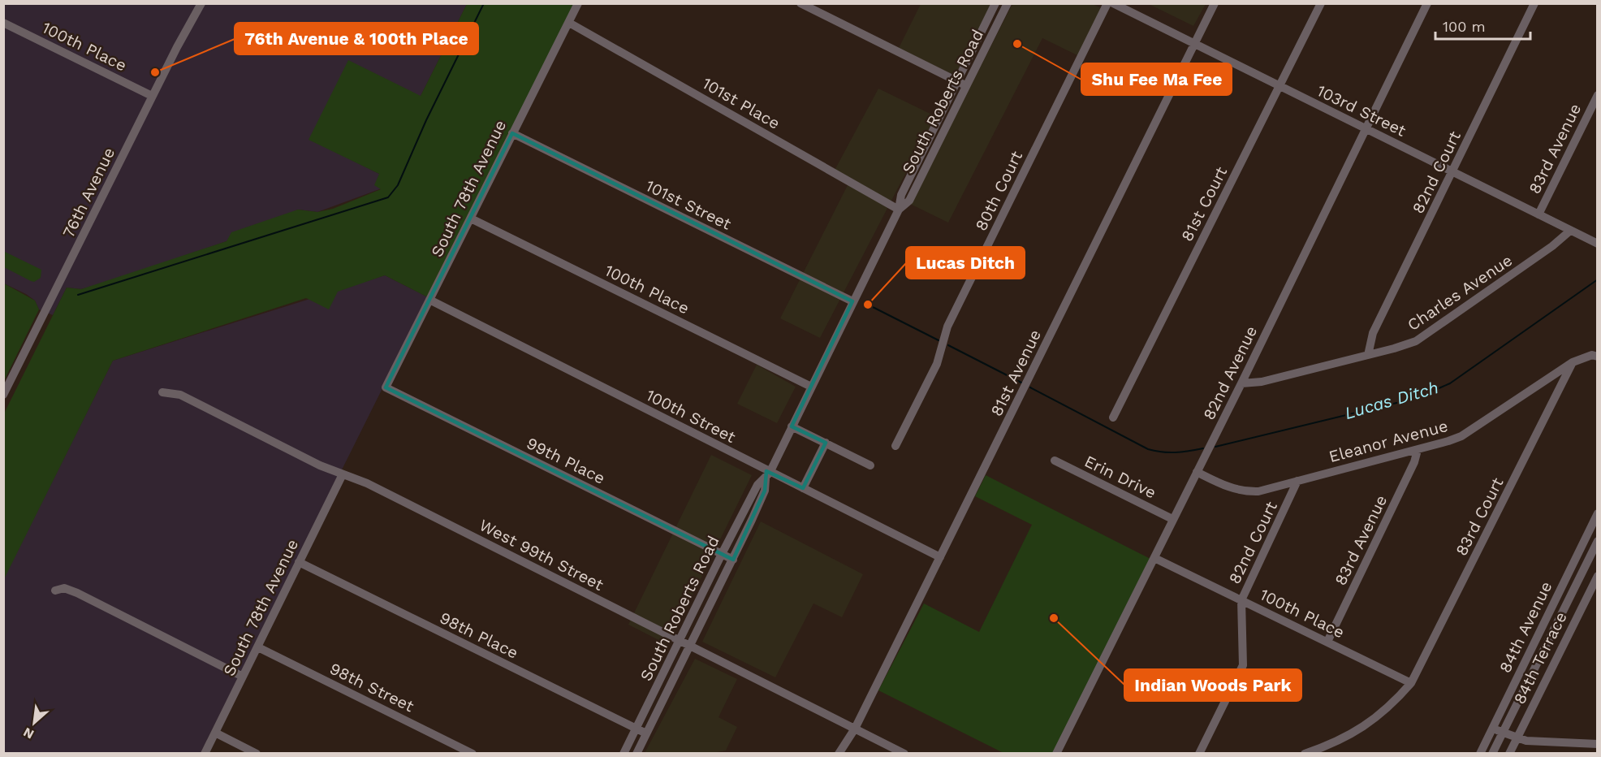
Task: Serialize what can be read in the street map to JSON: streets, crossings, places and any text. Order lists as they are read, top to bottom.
{
  "streets": {
    "street": [
      "100th Place",
      "South Roberts Road",
      "101st Place",
      "103rd Street",
      "83rd Avenue",
      "82nd Court",
      "South 78th Avenue",
      "80th Court",
      "76th Avenue",
      "81st Court",
      "101st Street",
      "Charles Avenue",
      "81st Avenue",
      "82nd Avenue",
      "100th Street",
      "Eleanor Avenue",
      "99th Place",
      "Erin Drive",
      "83rd Court",
      "West 99th Street",
      "84th Avenue",
      "98th Place",
      "84th Terrace",
      "98th Street"
    ]
  },
  "crossings": [
    ["100th Place", "South Roberts Road"],
    ["100th Place", "83rd Avenue"],
    ["100th Place", "82nd Court"],
    ["100th Place", "South 78th Avenue"],
    ["100th Place", "76th Avenue"],
    ["100th Place", "82nd Avenue"],
    ["100th Place", "83rd Court"],
    ["South Roberts Road", "101st Place"],
    ["South Roberts Road", "101st Street"],
    ["South Roberts Road", "100th Street"],
    ["South Roberts Road", "99th Place"],
    ["South Roberts Road", "West 99th Street"],
    ["South Roberts Road", "98th Place"],
    ["101st Place", "South 78th Avenue"],
    ["103rd Street", "83rd Avenue"],
    ["103rd Street", "82nd Court"],
    ["103rd Street", "81st Court"],
    ["103rd Street", "Charles Avenue"],
    ["103rd Street", "81st Avenue"],
    ["103rd Street", "82nd Avenue"],
    ["83rd Avenue", "Eleanor Avenue"],
    ["82nd Court", "Charles Avenue"],
    ["82nd Court", "Eleanor Avenue"],
    ["South 78th Avenue", "101st Street"],
    ["South 78th Avenue", "100th Street"],
    ["South 78th Avenue", "99th Place"],
    ["South 78th Avenue", "West 99th Street"],
    ["South 78th Avenue", "98th Place"],
    ["South 78th Avenue", "98th Street"],
    ["Charles Avenue", "82nd Avenue"],
    ["81st Avenue", "100th Street"],
    ["81st Avenue", "West 99th Street"],
    ["82nd Avenue", "Eleanor Avenue"],
    ["82nd Avenue", "Erin Drive"],
    ["Eleanor Avenue", "83rd Court"]
  ],
  "water": ["Lucas Ditch"],
  "places": [
    "Shu Fee Ma Fee",
    "76th Avenue & 100th Place",
    "Lucas Ditch",
    "Indian Woods Park"
  ],
  "scale_bar": "100 m",
  "north": "bottom left"
}
